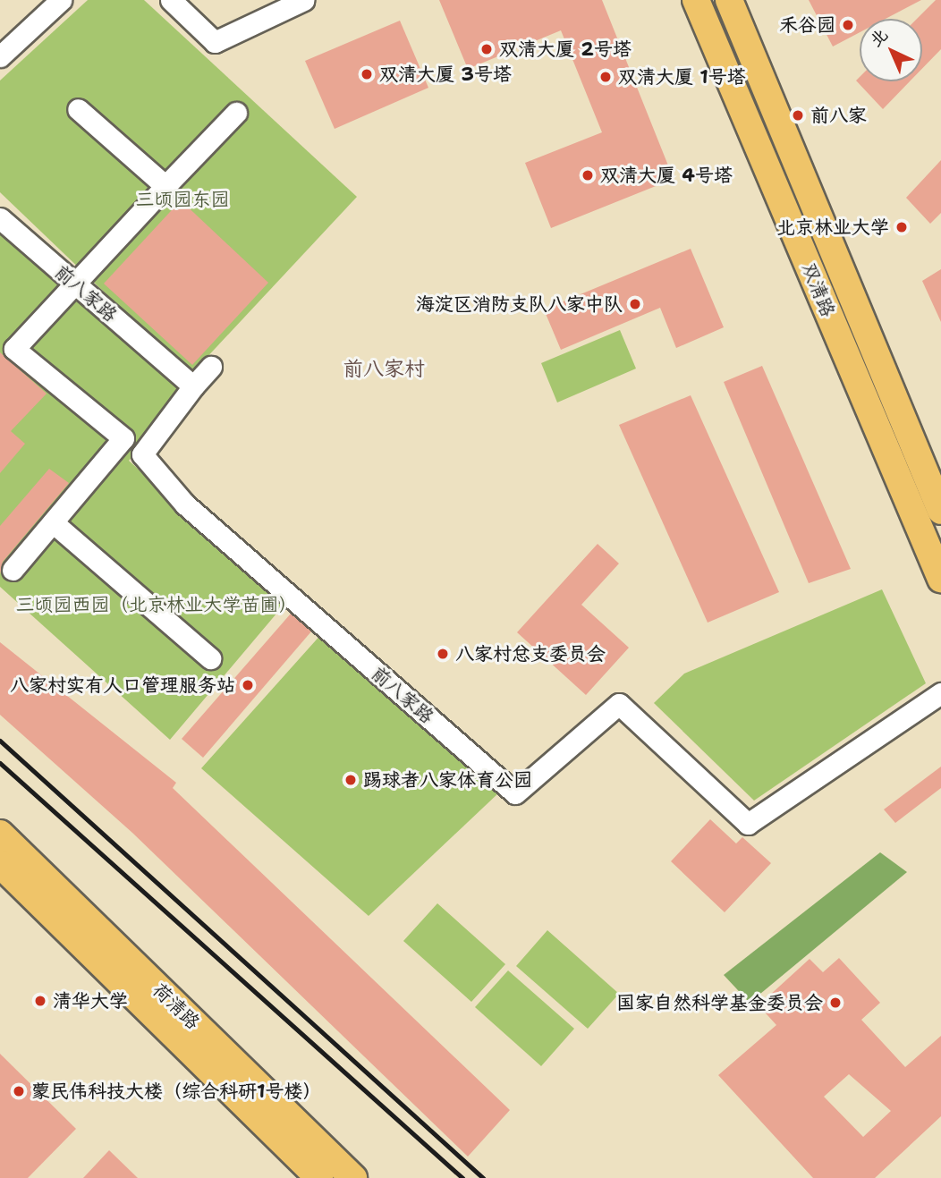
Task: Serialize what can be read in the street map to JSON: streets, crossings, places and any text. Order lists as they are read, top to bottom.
{
  "streets": {
    "main road": ["双清路", "荷清路"],
    "street": ["前八家路"]
  },
  "districts": ["前八家村"],
  "parks": ["三顷园东园", "三顷园西园（北京林业大学苗圃）"],
  "places": [
    "禾谷园",
    "双清大厦 2号塔",
    "双清大厦 3号塔",
    "双清大厦 1号塔",
    "前八家",
    "双清大厦 4号塔",
    "北京林业大学",
    "海淀区消防支队八家中队",
    "八家村总支委员会",
    "八家村实有人口管理服务站",
    "踢球者八家体育公园",
    "清华大学",
    "国家自然科学基金委员会",
    "蒙民伟科技大楼（综合科研1号楼）"
  ],
  "north": "top left"
}
